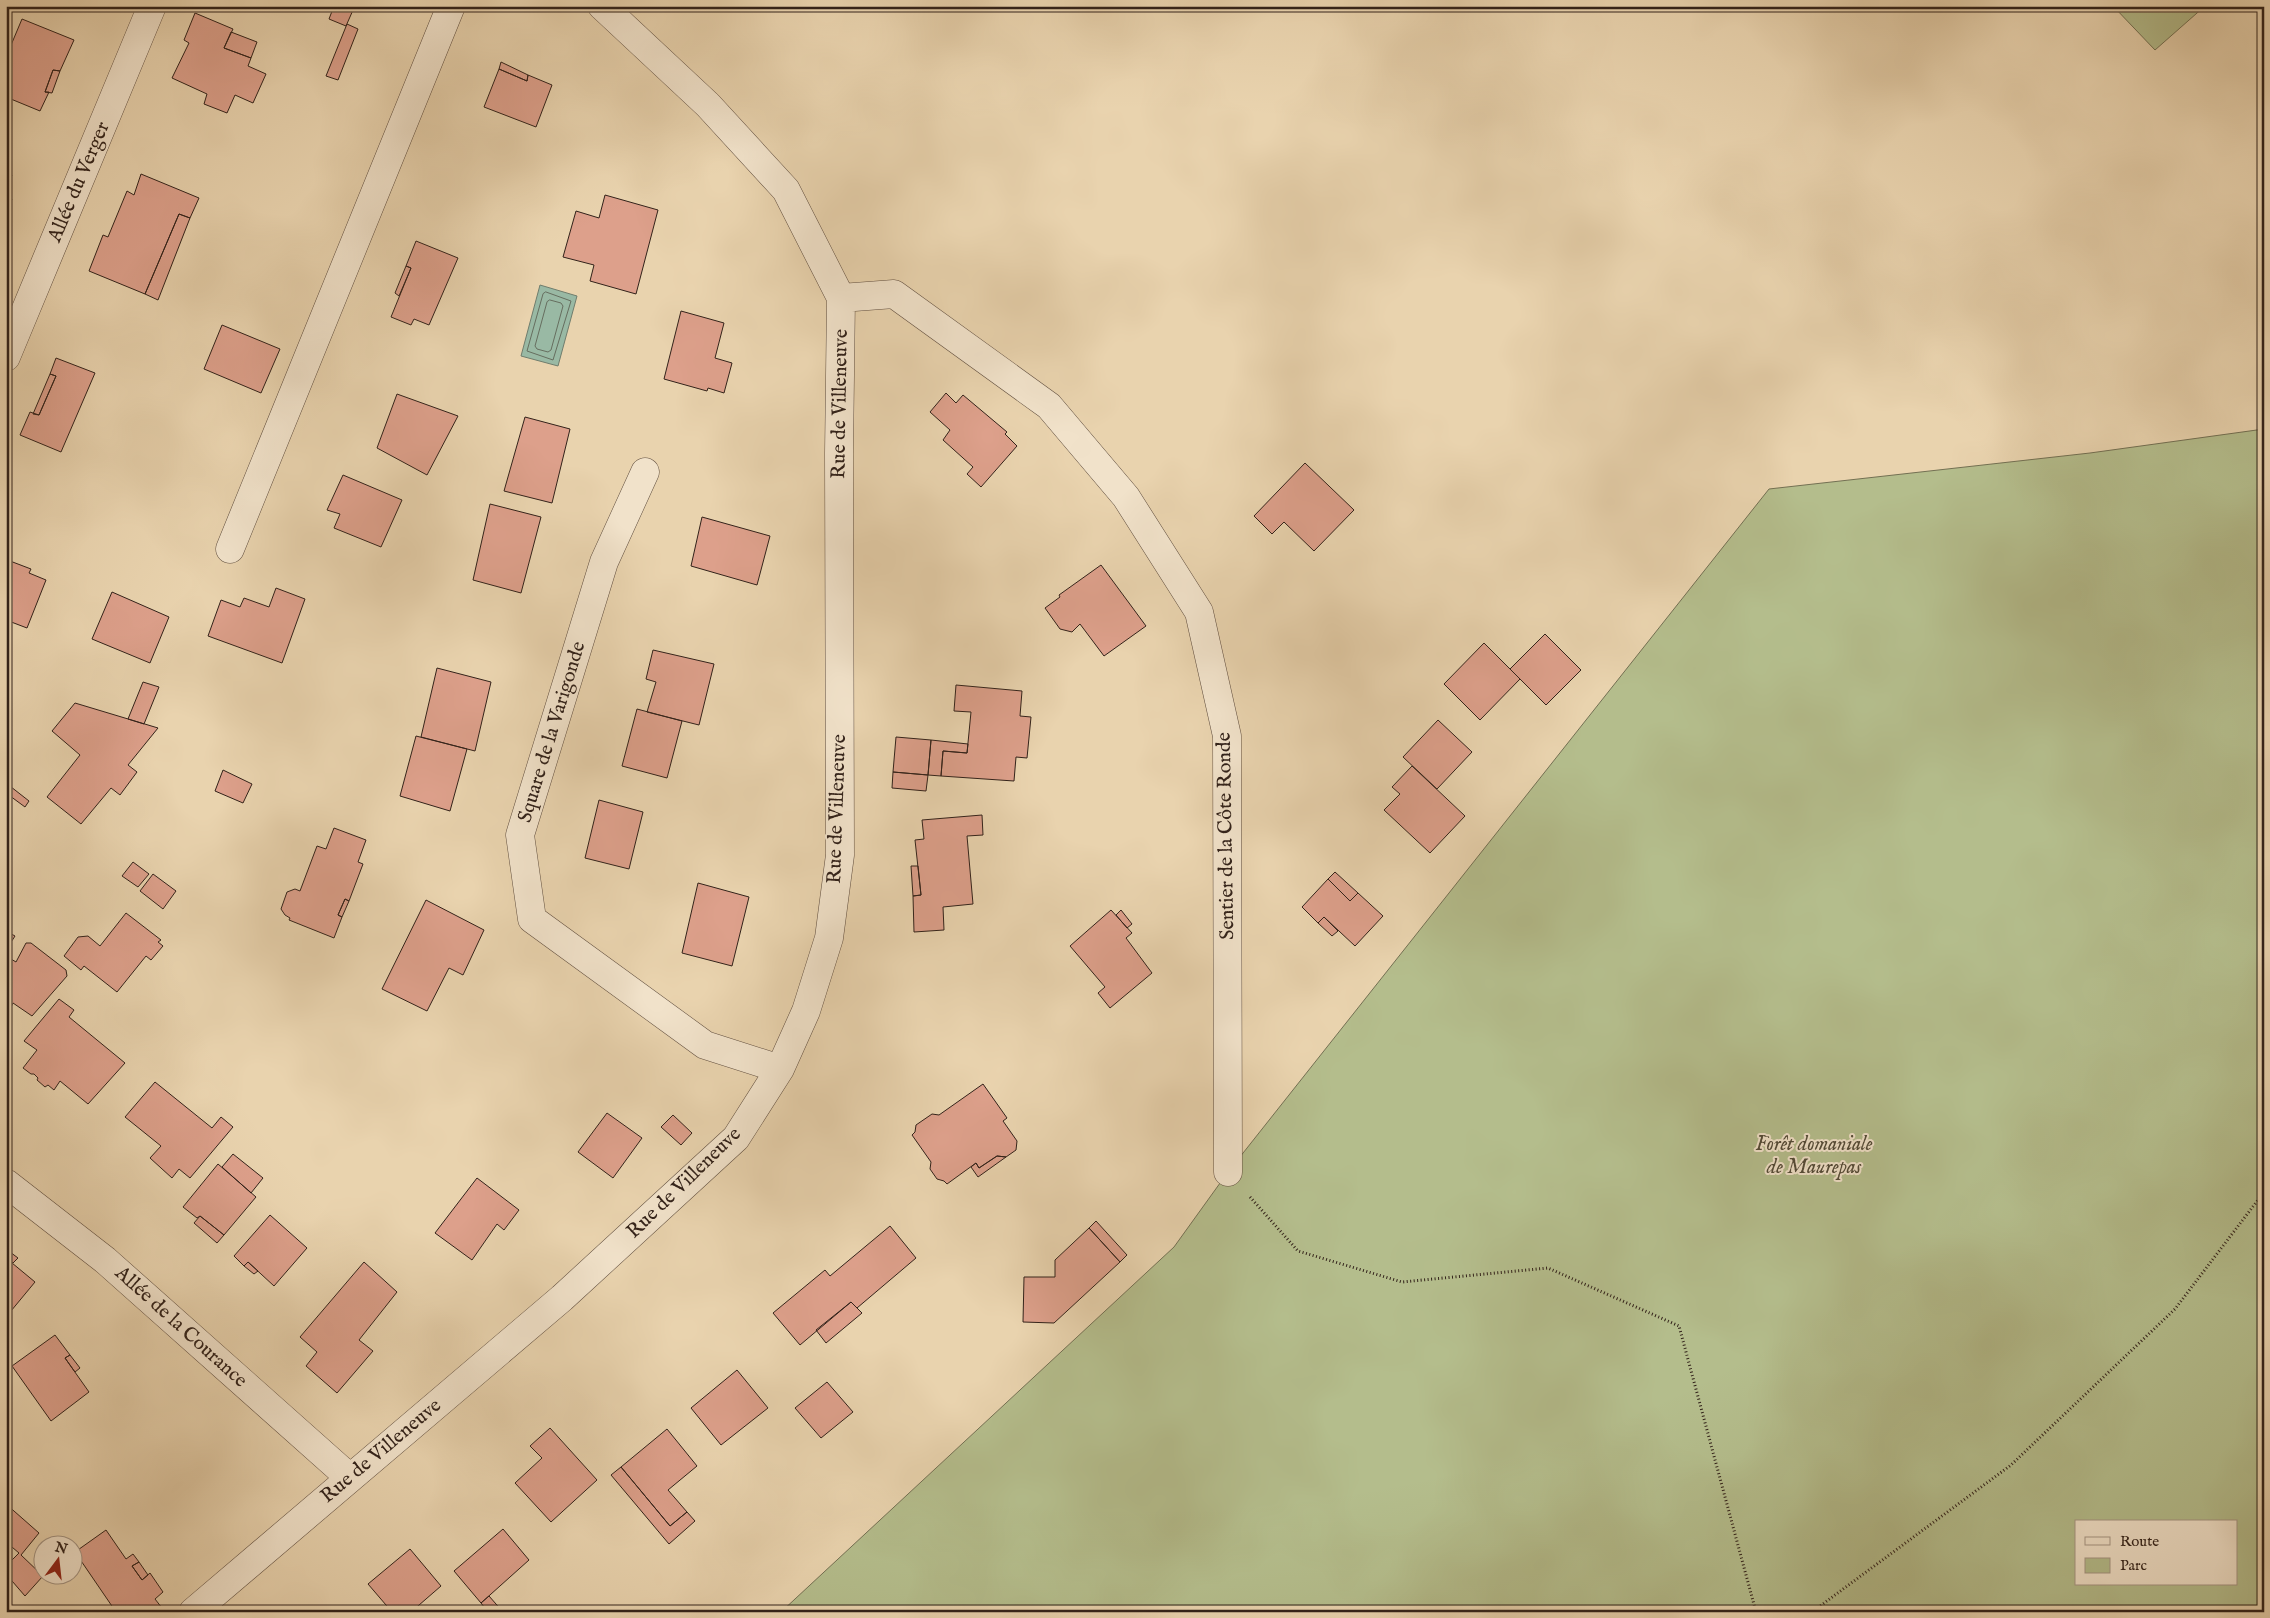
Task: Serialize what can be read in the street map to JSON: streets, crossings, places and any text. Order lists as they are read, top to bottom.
{
  "streets": {
    "street": [
      "Allée du Verger",
      "Rue de Villeneuve",
      "Square de la Varigonde",
      "Sentier de la Côte Ronde",
      "Allée de la Courance"
    ]
  },
  "crossings": [
    ["Rue de Villeneuve", "Square de la Varigonde"],
    ["Rue de Villeneuve", "Sentier de la Côte Ronde"],
    ["Rue de Villeneuve", "Allée de la Courance"]
  ],
  "parks": ["Forêt domaniale de Maurepas"],
  "legend": ["Route", "Parc"],
  "north": "top"
}
